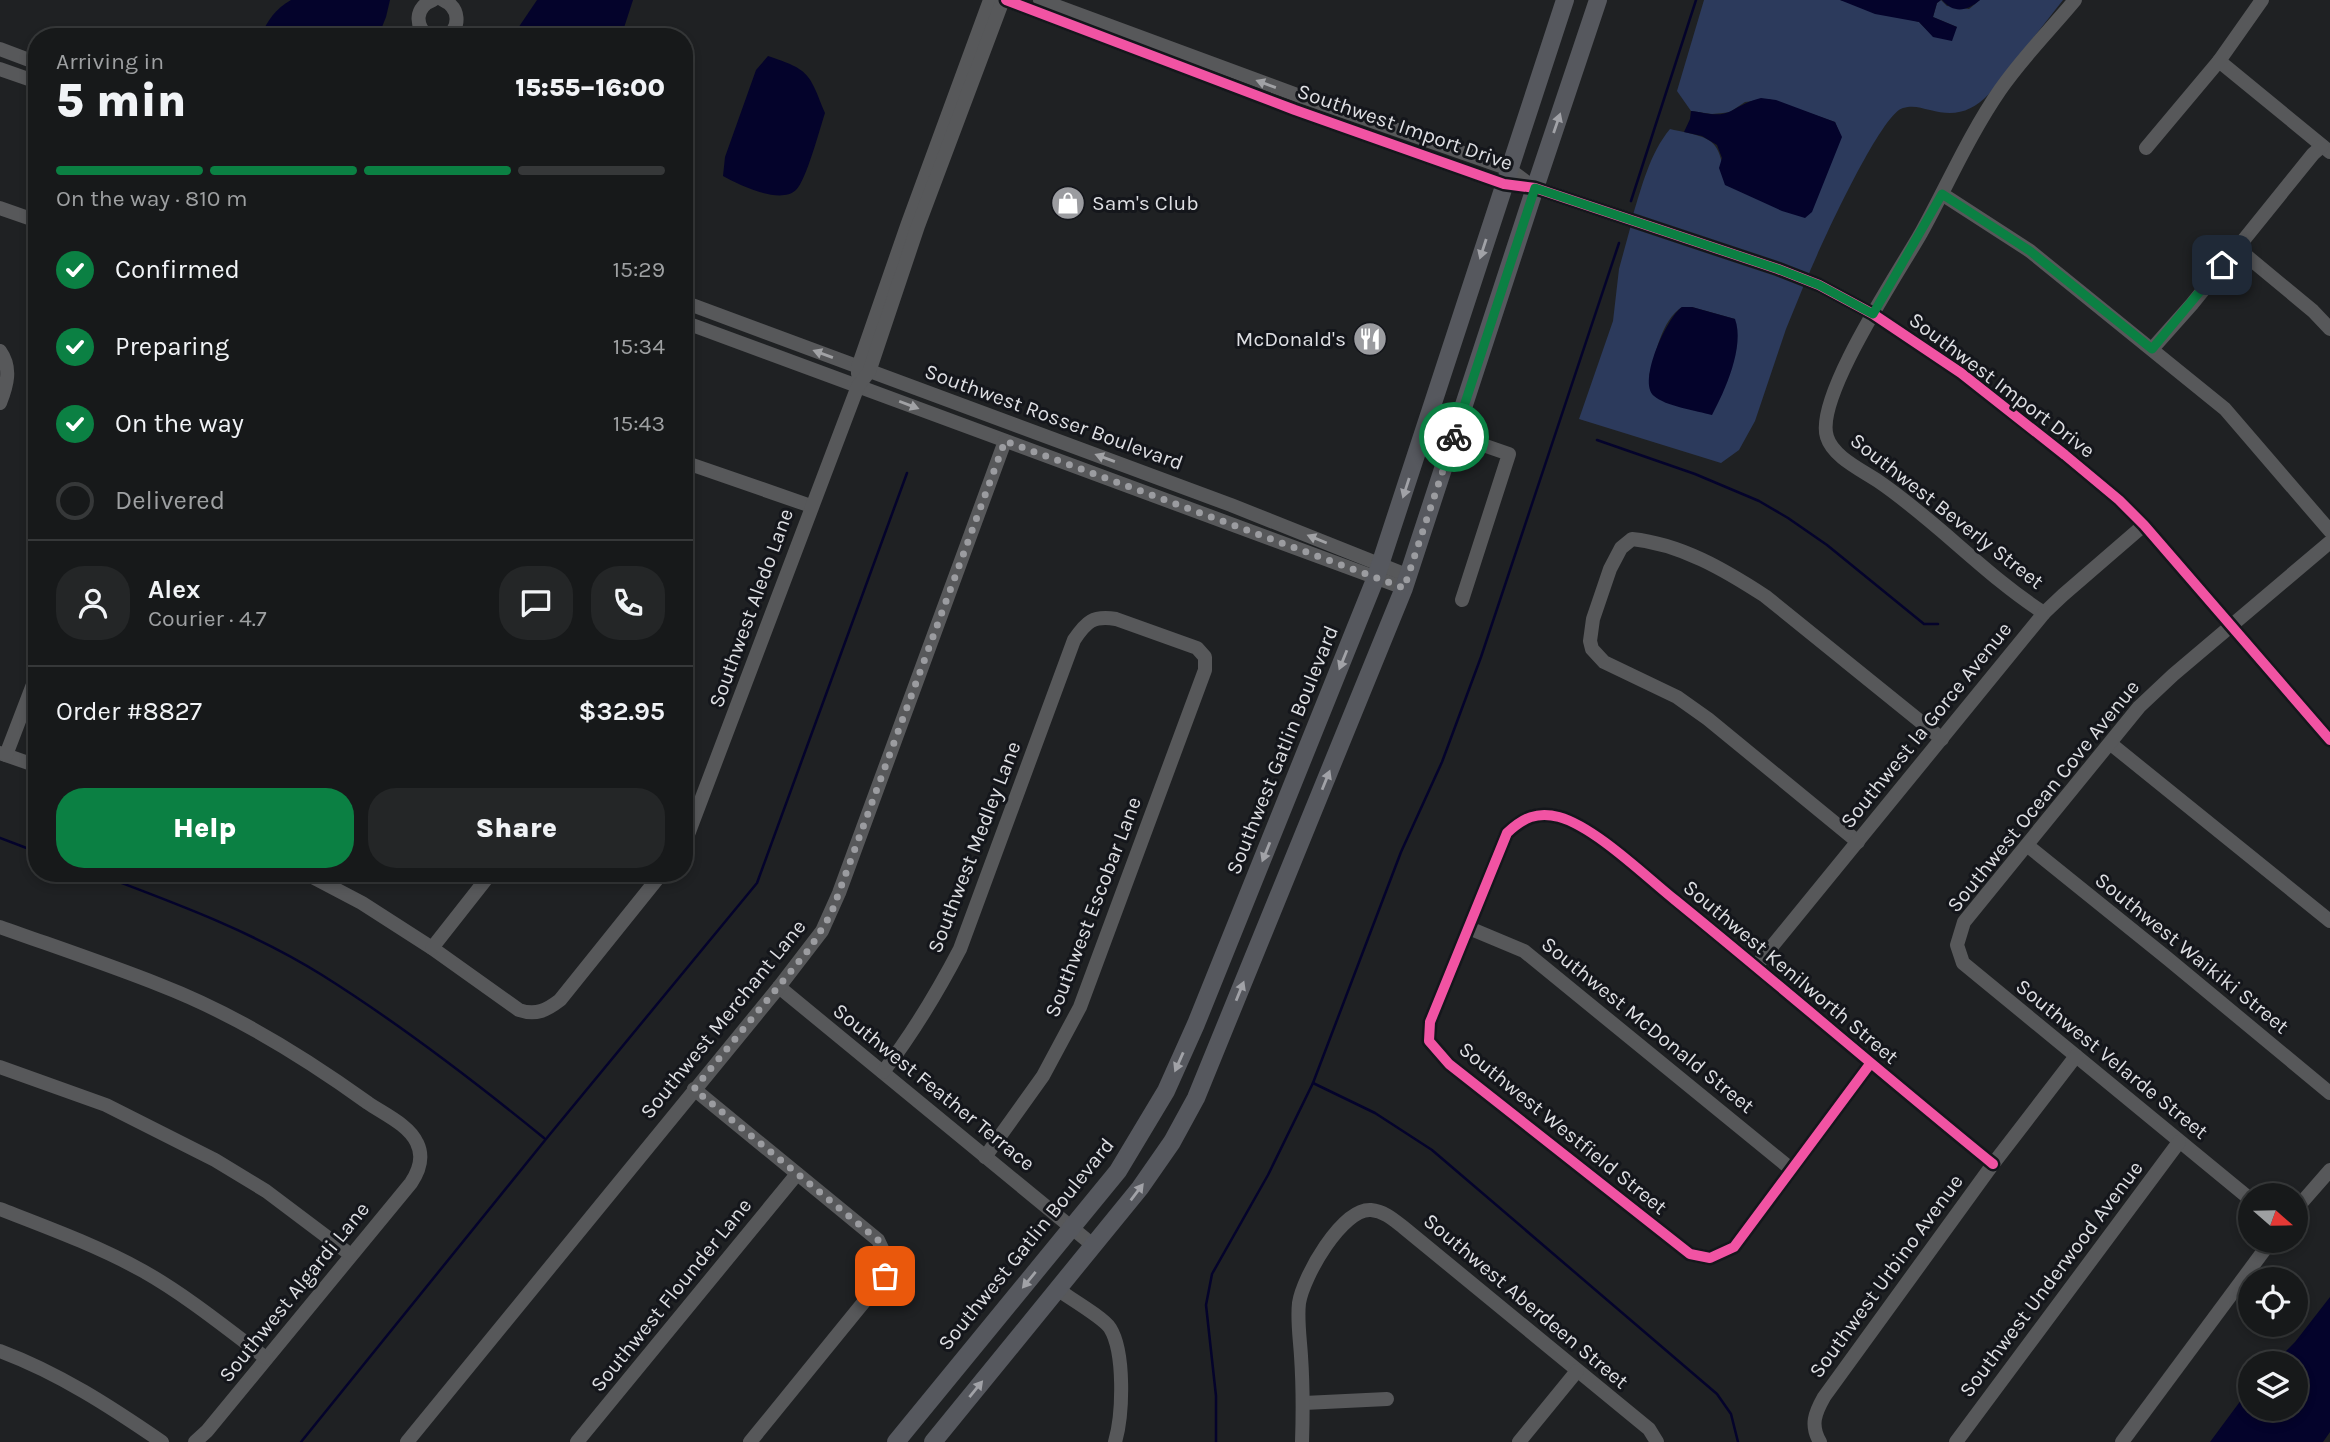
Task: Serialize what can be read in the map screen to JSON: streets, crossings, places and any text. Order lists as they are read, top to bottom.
{
  "streets": {
    "main road": ["Southwest Gatlin Boulevard"],
    "street": [
      "Southwest Import Drive",
      "Southwest Rosser Boulevard",
      "Southwest Beverly Street",
      "Southwest Aledo Lane",
      "Southwest la Gorce Avenue",
      "Southwest Ocean Cove Avenue",
      "Southwest Medley Lane",
      "Southwest Escobar Lane",
      "Southwest Waikiki Street",
      "Southwest Kenilworth Street",
      "Southwest Merchant Lane",
      "Southwest McDonald Street",
      "Southwest Velarde Street",
      "Southwest Feather Terrace",
      "Southwest Westfield Street",
      "Southwest Urbino Avenue",
      "Southwest Underwood Avenue",
      "Southwest Algardi Lane",
      "Southwest Flounder Lane",
      "Southwest Aberdeen Street"
    ]
  },
  "crossings": [
    ["Southwest Import Drive", "Southwest Beverly Street"],
    ["Southwest Import Drive", "Southwest Aledo Lane"],
    ["Southwest Import Drive", "Southwest la Gorce Avenue"],
    ["Southwest Import Drive", "Southwest Gatlin Boulevard"],
    ["Southwest Import Drive", "Southwest Ocean Cove Avenue"],
    ["Southwest Rosser Boulevard", "Southwest Aledo Lane"],
    ["Southwest Rosser Boulevard", "Southwest Gatlin Boulevard"],
    ["Southwest Rosser Boulevard", "Southwest Merchant Lane"],
    ["Southwest Beverly Street", "Southwest la Gorce Avenue"],
    ["Southwest la Gorce Avenue", "Southwest Kenilworth Street"],
    ["Southwest Gatlin Boulevard", "Southwest Feather Terrace"],
    ["Southwest Ocean Cove Avenue", "Southwest Waikiki Street"],
    ["Southwest Ocean Cove Avenue", "Southwest Velarde Street"],
    ["Southwest Medley Lane", "Southwest Escobar Lane"],
    ["Southwest Medley Lane", "Southwest Feather Terrace"],
    ["Southwest Escobar Lane", "Southwest Feather Terrace"],
    ["Southwest Kenilworth Street", "Southwest McDonald Street"],
    ["Southwest Kenilworth Street", "Southwest Westfield Street"],
    ["Southwest Kenilworth Street", "Southwest Urbino Avenue"],
    ["Southwest Merchant Lane", "Southwest Feather Terrace"],
    ["Southwest McDonald Street", "Southwest Westfield Street"],
    ["Southwest Velarde Street", "Southwest Urbino Avenue"],
    ["Southwest Velarde Street", "Southwest Underwood Avenue"]
  ],
  "places": {
    "shop": ["Sam's Club"],
    "restaurant": ["McDonald's"]
  },
  "north": "right",
  "page": {
    "heading": ["5 min", "Arriving in", "15:55–16:00"],
    "panel": [
      "Alex",
      "Courier · 4.7",
      "Order #8827",
      "$32.95"
    ],
    "bar": "On the way · 810 m",
    "list": [
      ["Confirmed", "15:29"],
      ["Preparing", "15:34"],
      ["On the way", "15:43"],
      "Delivered"
    ],
    "buttons": ["Help", "Share"]
  }
}
